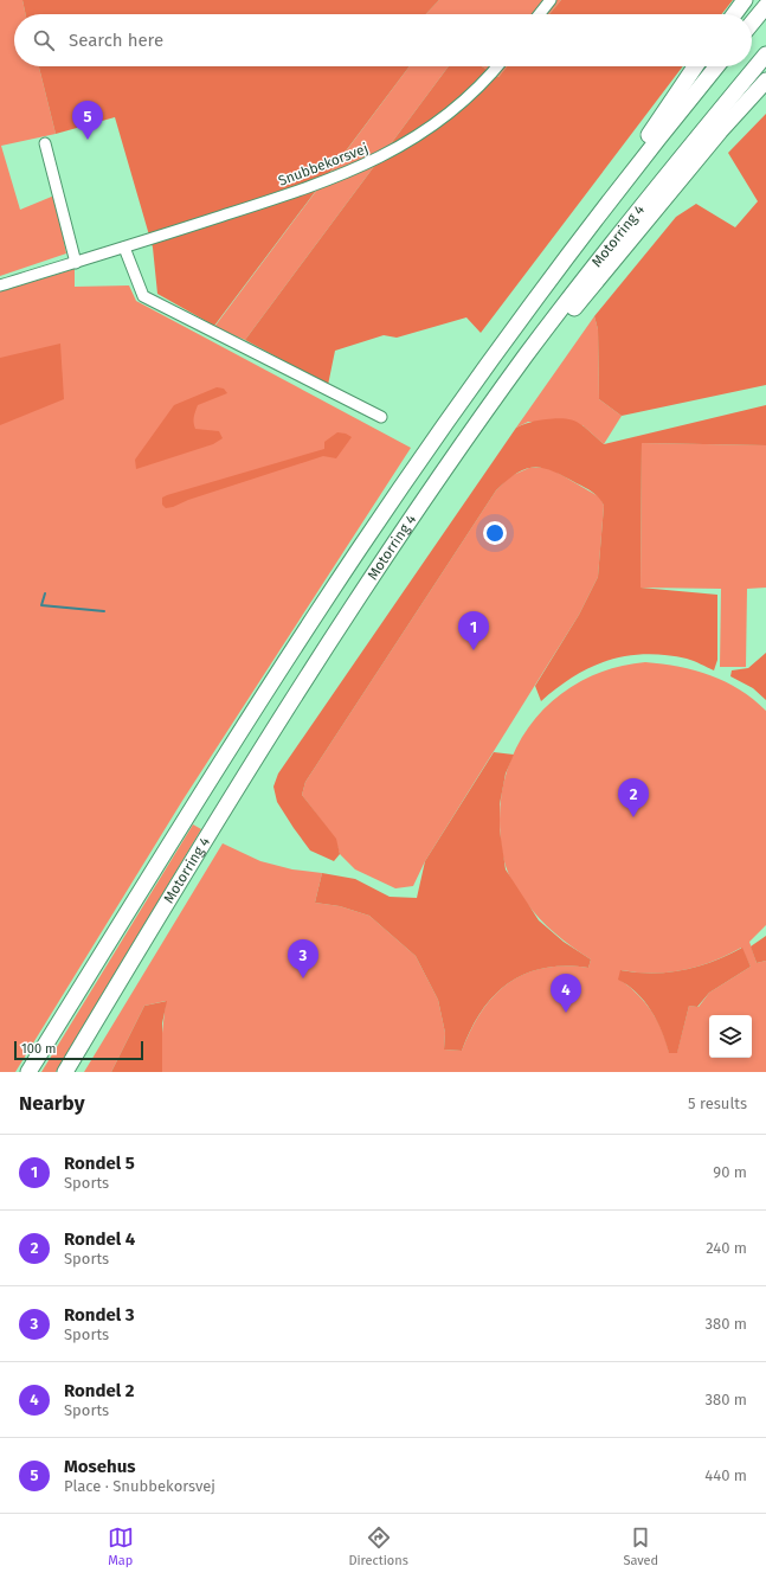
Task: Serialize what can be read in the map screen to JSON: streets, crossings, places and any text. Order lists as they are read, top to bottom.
{
  "streets": {
    "highway": ["Motorring 4"],
    "street": ["Snubbekorsvej"]
  },
  "scale_bar": "100 m",
  "page": {
    "search": "Search here",
    "pins": [
      "5",
      "1",
      "2",
      "3",
      "4"
    ],
    "scale": "100 m",
    "heading": ["Nearby", "5 results"],
    "list": [
      {
        "mark": "1",
        "name": "Rondel 5",
        "note": "Sports",
        "value": "90 m"
      },
      {
        "mark": "2",
        "name": "Rondel 4",
        "note": "Sports",
        "value": "240 m"
      },
      {
        "mark": "3",
        "name": "Rondel 3",
        "note": "Sports",
        "value": "380 m"
      },
      {
        "mark": "4",
        "name": "Rondel 2",
        "note": "Sports",
        "value": "380 m"
      },
      {
        "mark": "5",
        "name": "Mosehus",
        "note": "Place · Snubbekorsvej",
        "value": "440 m"
      }
    ],
    "nav": ["Map", "Directions", "Saved"]
  }
}
